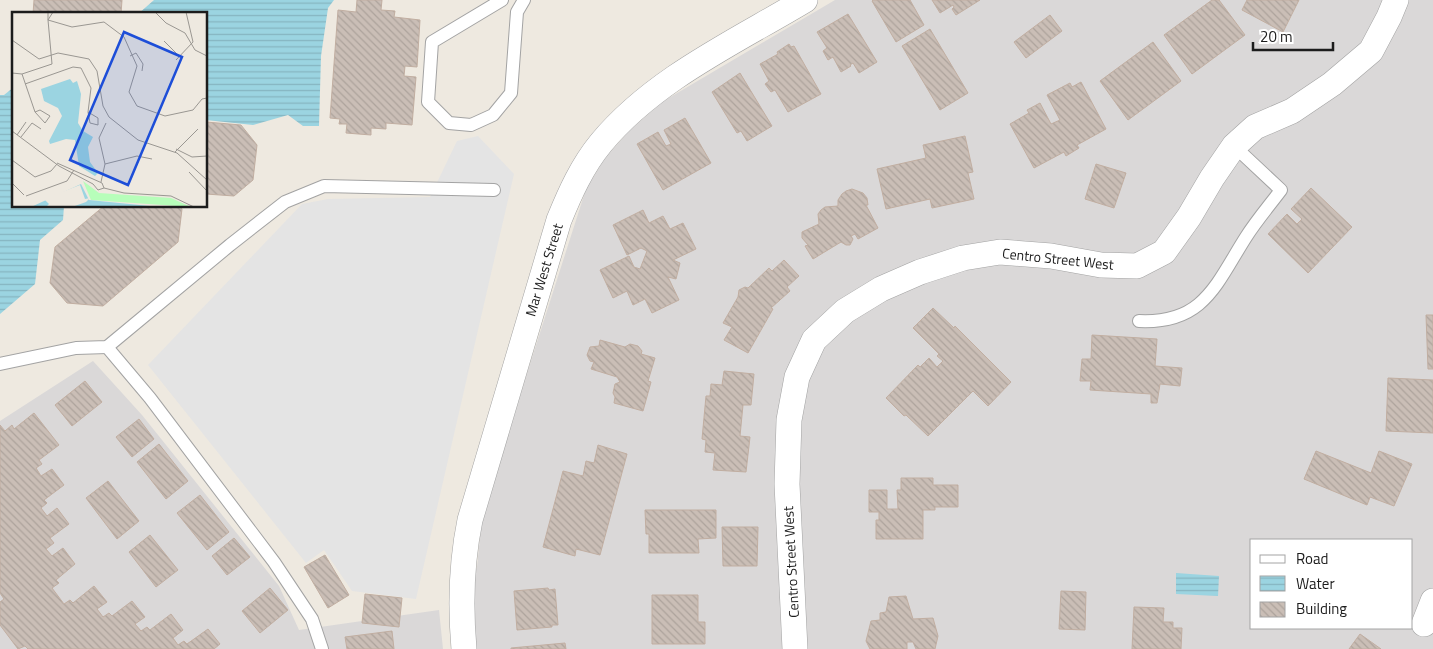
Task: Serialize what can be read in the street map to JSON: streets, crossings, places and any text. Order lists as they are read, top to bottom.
{
  "streets": {
    "street": ["Centro Street West", "Mar West Street"]
  },
  "legend": ["Road", "Water", "Building"],
  "scale_bar": "20 m"
}
